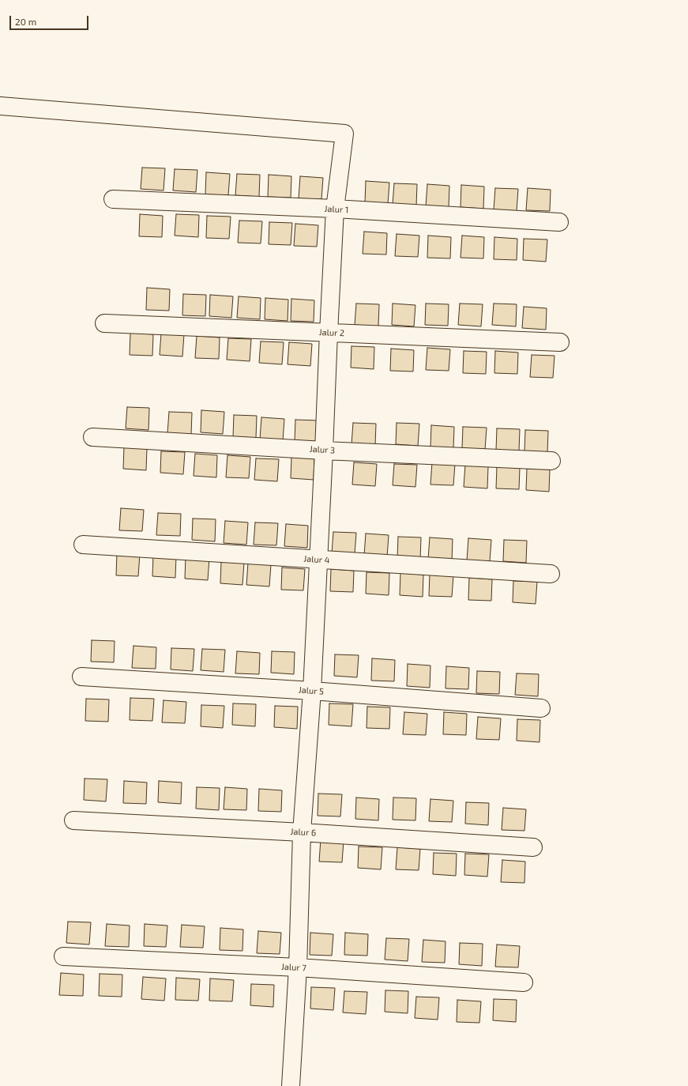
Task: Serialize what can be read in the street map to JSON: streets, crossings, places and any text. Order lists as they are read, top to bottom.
{
  "streets": {
    "street": [
      "Jalur 1",
      "Jalur 2",
      "Jalur 3",
      "Jalur 4",
      "Jalur 5",
      "Jalur 6",
      "Jalur 7"
    ]
  },
  "scale_bar": "20 m"
}
